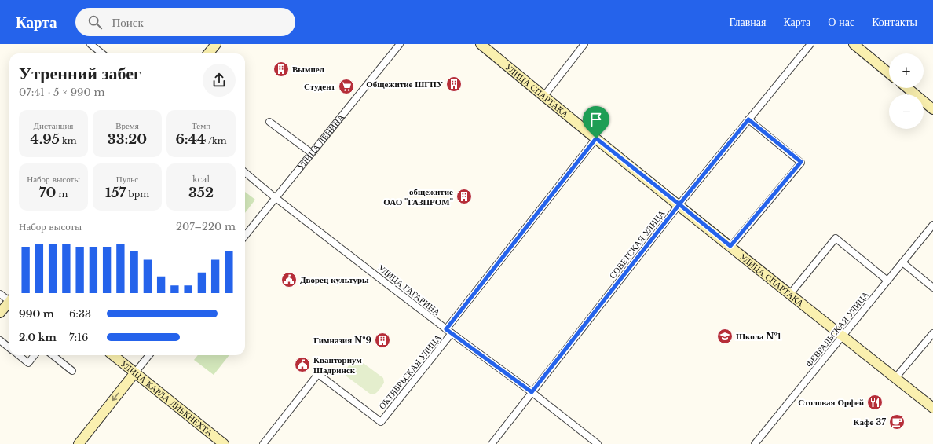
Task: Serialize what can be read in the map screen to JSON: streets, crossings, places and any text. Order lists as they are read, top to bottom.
{
  "streets": {
    "street": [
      "УЛИЦА СПАРТАКА",
      "УЛИЦА ЛЕНИНА",
      "СОВЕТСКАЯ УЛИЦА",
      "УЛИЦА ГАГАРИНА",
      "ФЕВРАЛЬСКАЯ УЛИЦА",
      "ОКТЯБРЬСКАЯ УЛИЦА",
      "УЛИЦА КАРЛА ЛИБКНЕХТА"
    ]
  },
  "crossings": [
    ["УЛИЦА СПАРТАКА", "СОВЕТСКАЯ УЛИЦА"],
    ["УЛИЦА СПАРТАКА", "ФЕВРАЛЬСКАЯ УЛИЦА"],
    ["УЛИЦА СПАРТАКА", "ОКТЯБРЬСКАЯ УЛИЦА"],
    ["УЛИЦА ЛЕНИНА", "УЛИЦА ГАГАРИНА"],
    ["СОВЕТСКАЯ УЛИЦА", "УЛИЦА ГАГАРИНА"],
    ["УЛИЦА ГАГАРИНА", "ОКТЯБРЬСКАЯ УЛИЦА"]
  ],
  "places": {
    "building": [
      "Вымпел",
      "Общежитие ШГПУ",
      "общежитие ОАО \"ГАЗПРОМ\"",
      "Гимназия №9"
    ],
    "supermarket": ["Студент"],
    "public building": ["Дворец культуры", "Кванториум Шадринск"],
    "school or university": ["Школа №1"],
    "restaurant": ["Столовая Орфей"],
    "cafe": ["Кафе 37"]
  },
  "page": {
    "header": "Карта",
    "search": "Поиск",
    "nav": [
      "Главная",
      "Карта",
      "О нас",
      "Контакты"
    ],
    "map_buttons": ["+", "−"],
    "heading": ["Утренний забег", "07:41 · 5 × 990 m"],
    "stats": [
      ["Дистанция", "4.95 km"],
      ["Время", "33:20"],
      ["Темп", "6:44 /km"],
      ["Набор высоты", "70 m"],
      ["Пульс", "157 bpm"],
      ["kcal", "352"]
    ],
    "chart": ["Набор высоты", "207–220 m"],
    "list": [
      {
        "name": "990 m",
        "note": "6:33"
      },
      {
        "name": "2.0 km",
        "note": "7:16"
      }
    ]
  }
}
